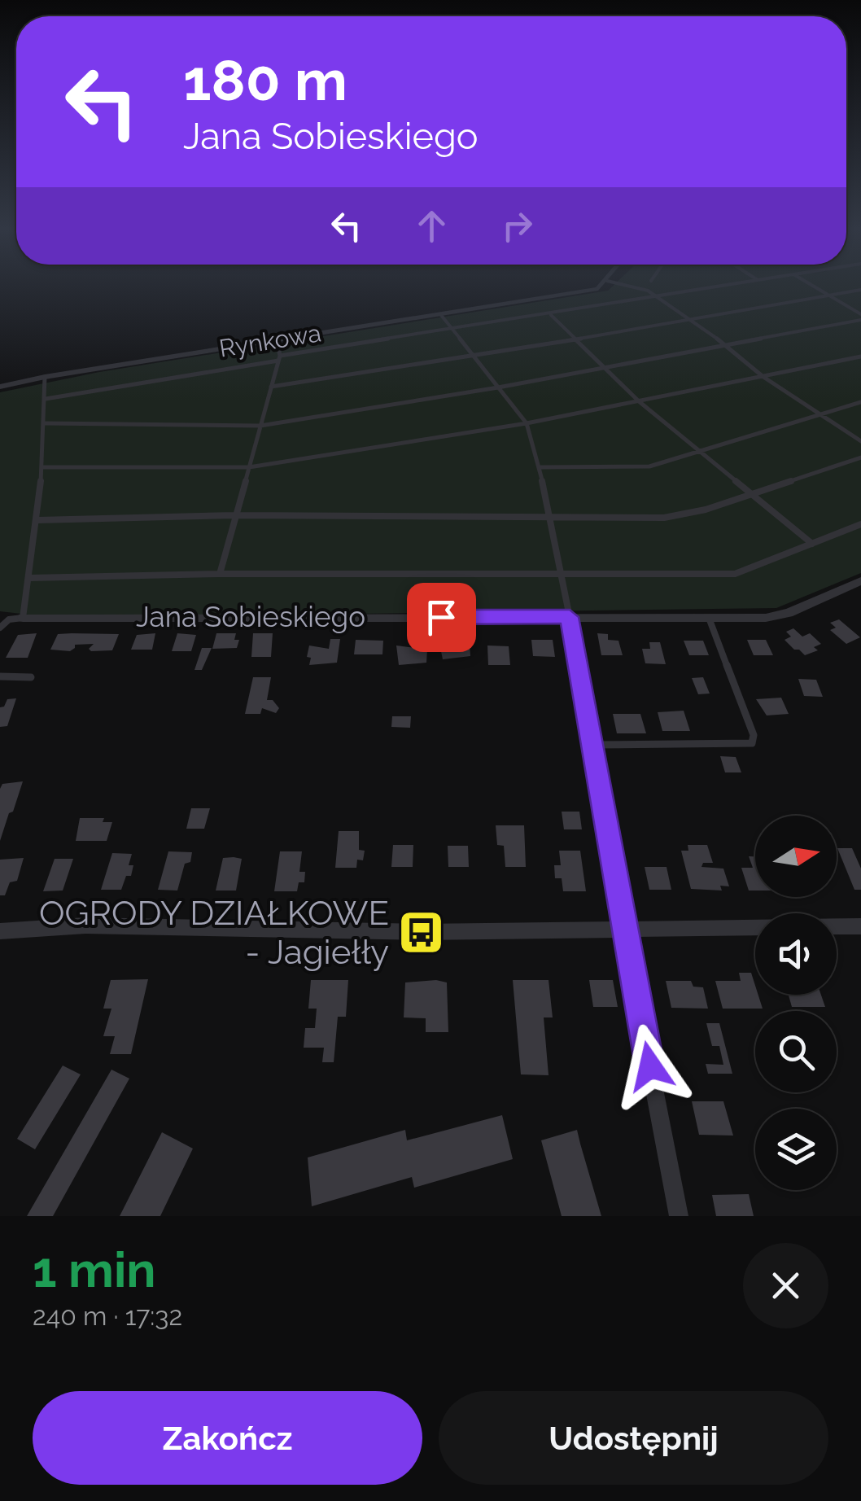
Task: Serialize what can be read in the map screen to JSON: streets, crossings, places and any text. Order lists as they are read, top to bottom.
{
  "streets": {
    "street": ["Rynkowa", "Jana Sobieskiego"]
  },
  "places": {
    "bus stop": ["OGRODY DZIAŁKOWE - Jagiełły"]
  },
  "north": "right",
  "page": {
    "turn": ["180 m", "Jana Sobieskiego"],
    "heading": ["1 min", "240 m · 17:32"],
    "buttons": ["Zakończ", "Udostępnij"]
  }
}
